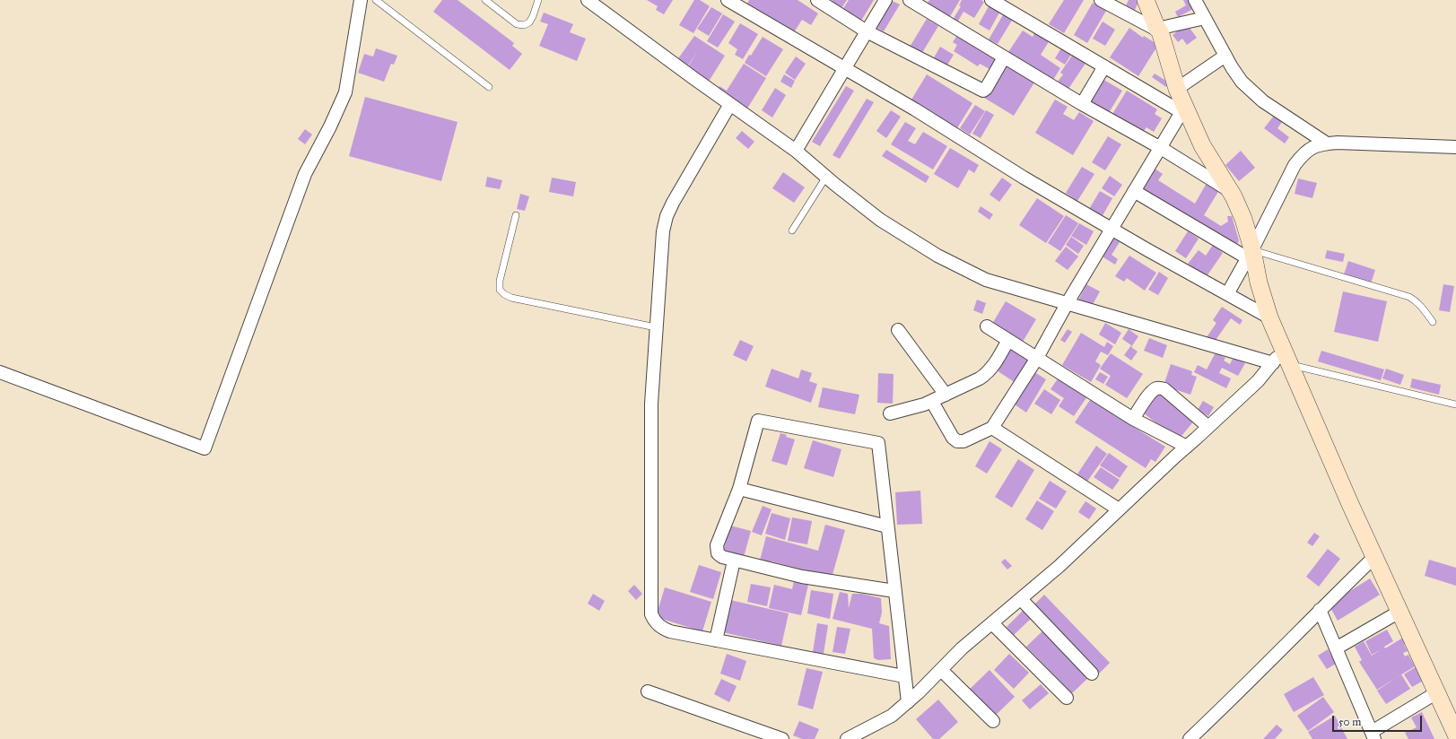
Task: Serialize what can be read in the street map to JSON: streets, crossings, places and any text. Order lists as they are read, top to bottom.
{
  "scale_bar": "50 m"
}
